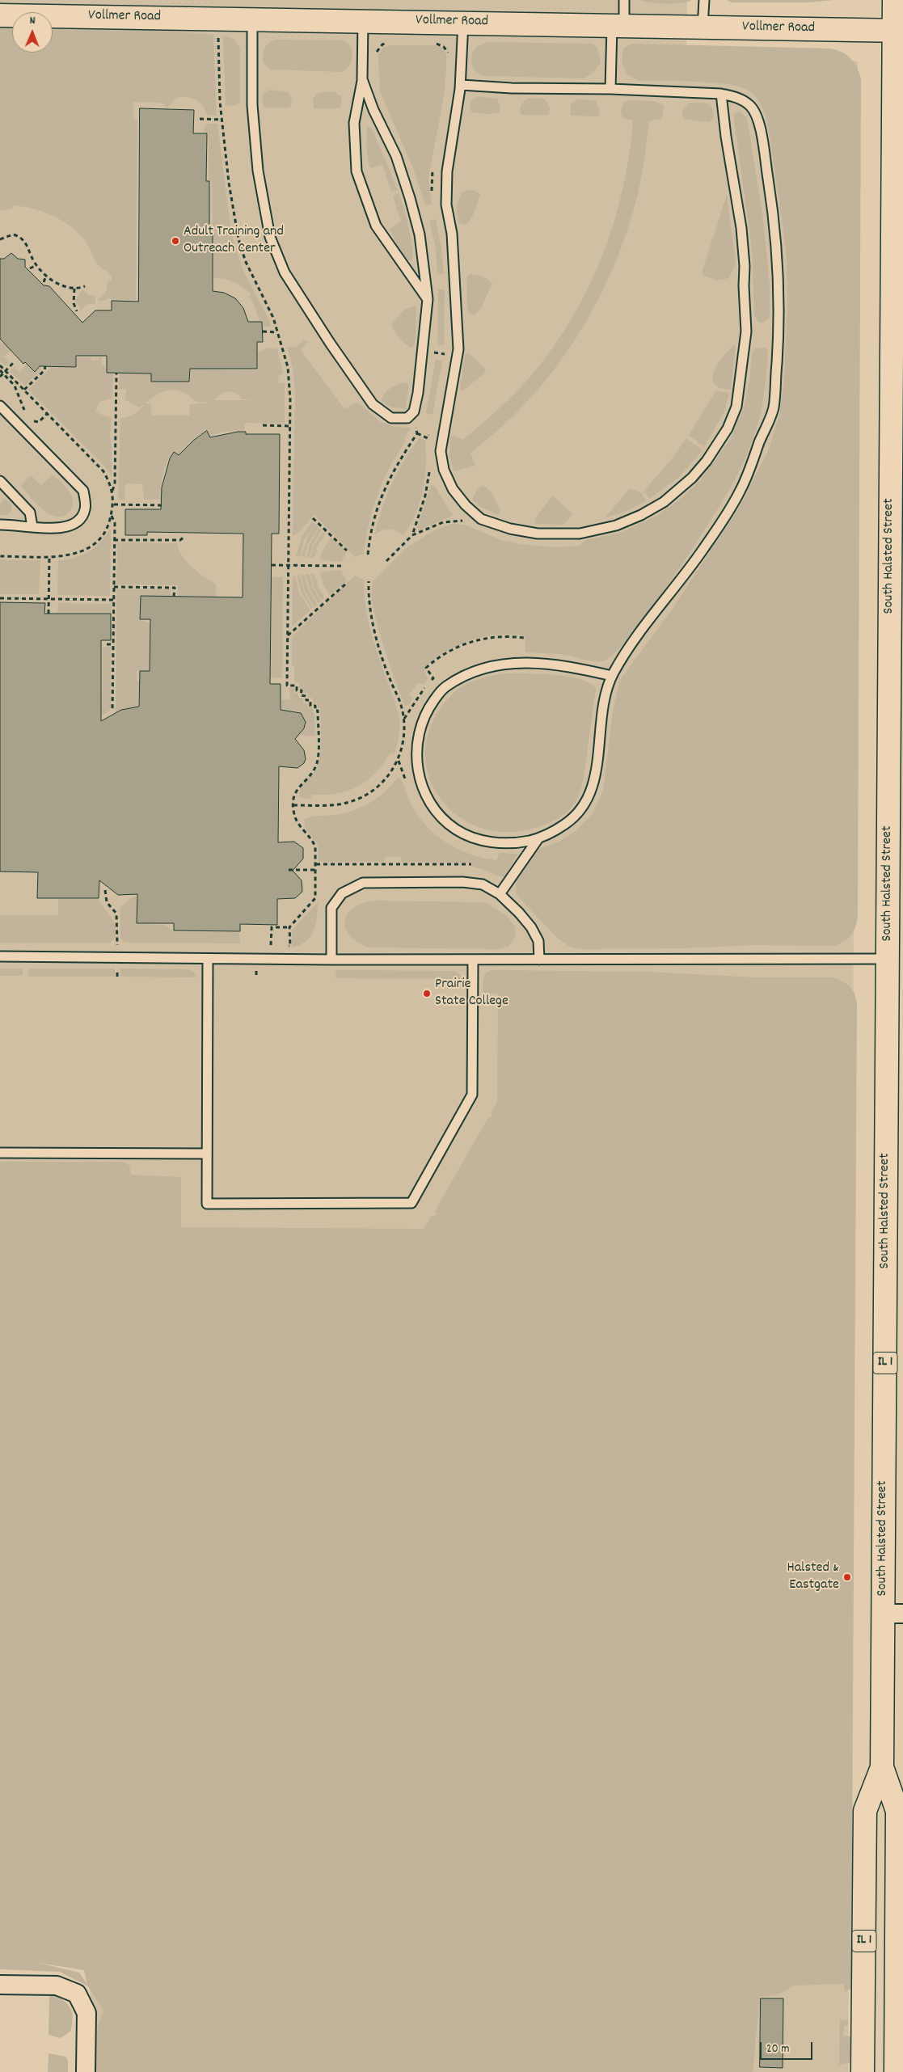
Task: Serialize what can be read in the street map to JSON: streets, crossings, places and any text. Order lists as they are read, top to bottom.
{
  "streets": {
    "main road": ["Vollmer Road", "South Halsted Street", "IL 1"]
  },
  "crossings": [
    ["Vollmer Road", "South Halsted Street"]
  ],
  "places": ["Adult Training and Outreach Center", "Prairie State College", "Halsted & Eastgate"],
  "scale_bar": "20 m",
  "north": "top"
}
